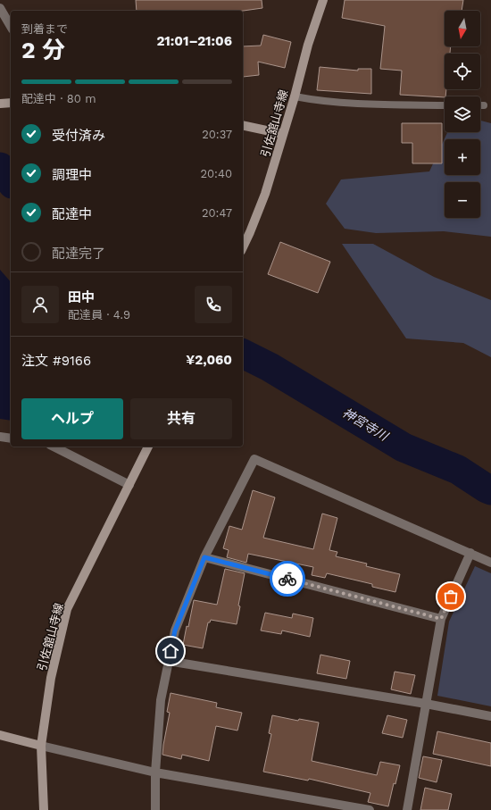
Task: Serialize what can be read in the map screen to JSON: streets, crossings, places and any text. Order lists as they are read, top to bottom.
{
  "streets": {
    "main road": ["引佐舘山寺線"]
  },
  "water": ["神宮寺川"],
  "north": "bottom",
  "page": {
    "map_buttons": ["+", "−"],
    "heading": ["2 分", "到着まで", "21:01–21:06"],
    "panel": [
      "田中",
      "配達員 · 4.9",
      "注文 #9166",
      "¥2,060"
    ],
    "bar": "配達中 · 80 m",
    "list": [
      ["受付済み", "20:37"],
      ["調理中", "20:40"],
      ["配達中", "20:47"],
      "配達完了"
    ],
    "buttons": ["ヘルプ", "共有"]
  }
}
